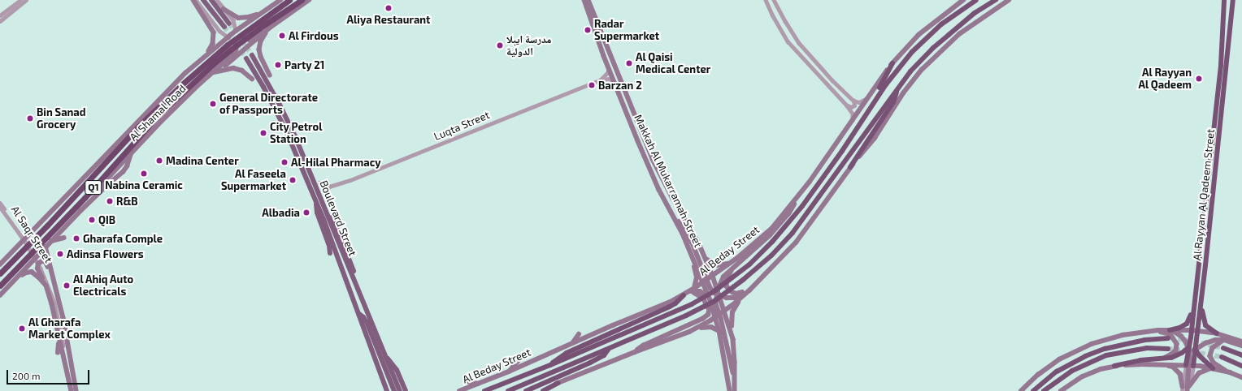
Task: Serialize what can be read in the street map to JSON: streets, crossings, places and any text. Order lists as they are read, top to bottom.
{
  "streets": {
    "highway": [
      "Al Shamal Road",
      "Q1",
      "Al Rayyan Al Qadeem Street",
      "Al Beday Street"
    ],
    "main road": ["Makkah Al Mukarramah Street", "Boulevard Street"],
    "street": ["Luqta Street", "Al Saqr Street"]
  },
  "crossings": [
    ["Luqta Street", "Makkah Al Mukarramah Street"],
    ["Makkah Al Mukarramah Street", "Al Beday Street"]
  ],
  "places": [
    "Aliya Restaurant",
    "Radar Supermarket",
    "Al Firdous",
    "مدرسة ايبلا الدولية",
    "Al Qaisi Medical Center",
    "Party 21",
    "Al Rayyan Al Qadeem",
    "Barzan 2",
    "General Directorate of Passports",
    "Bin Sanad Grocery",
    "City Petrol Station",
    "Madina Center",
    "Al-Hilal Pharmacy",
    "Nabina Ceramic",
    "Al Faseela Supermarket",
    "R&B",
    "Albadia",
    "QIB",
    "Gharafa Comple",
    "Adinsa Flowers",
    "Al Ahiq Auto Electricals",
    "Al Gharafa Market Complex"
  ],
  "scale_bar": "200 m"
}
